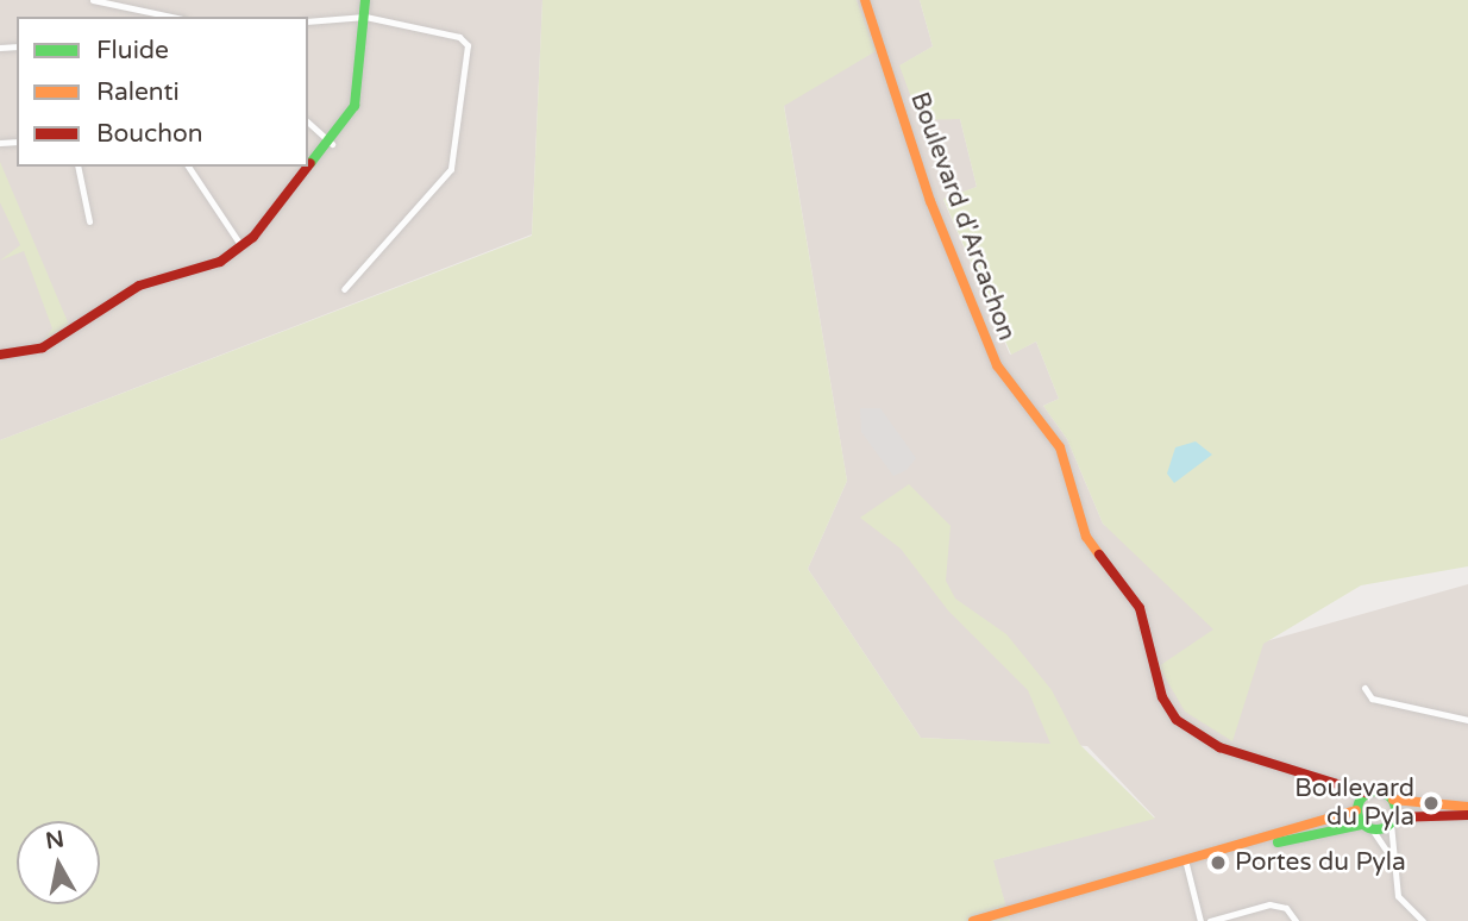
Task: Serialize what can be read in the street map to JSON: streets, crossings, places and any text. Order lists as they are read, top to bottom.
{
  "streets": {
    "main road": ["Boulevard d'Arcachon"]
  },
  "places": ["Boulevard du Pyla", "Portes du Pyla"],
  "legend": ["Fluide", "Ralenti", "Bouchon"],
  "north": "top"
}
